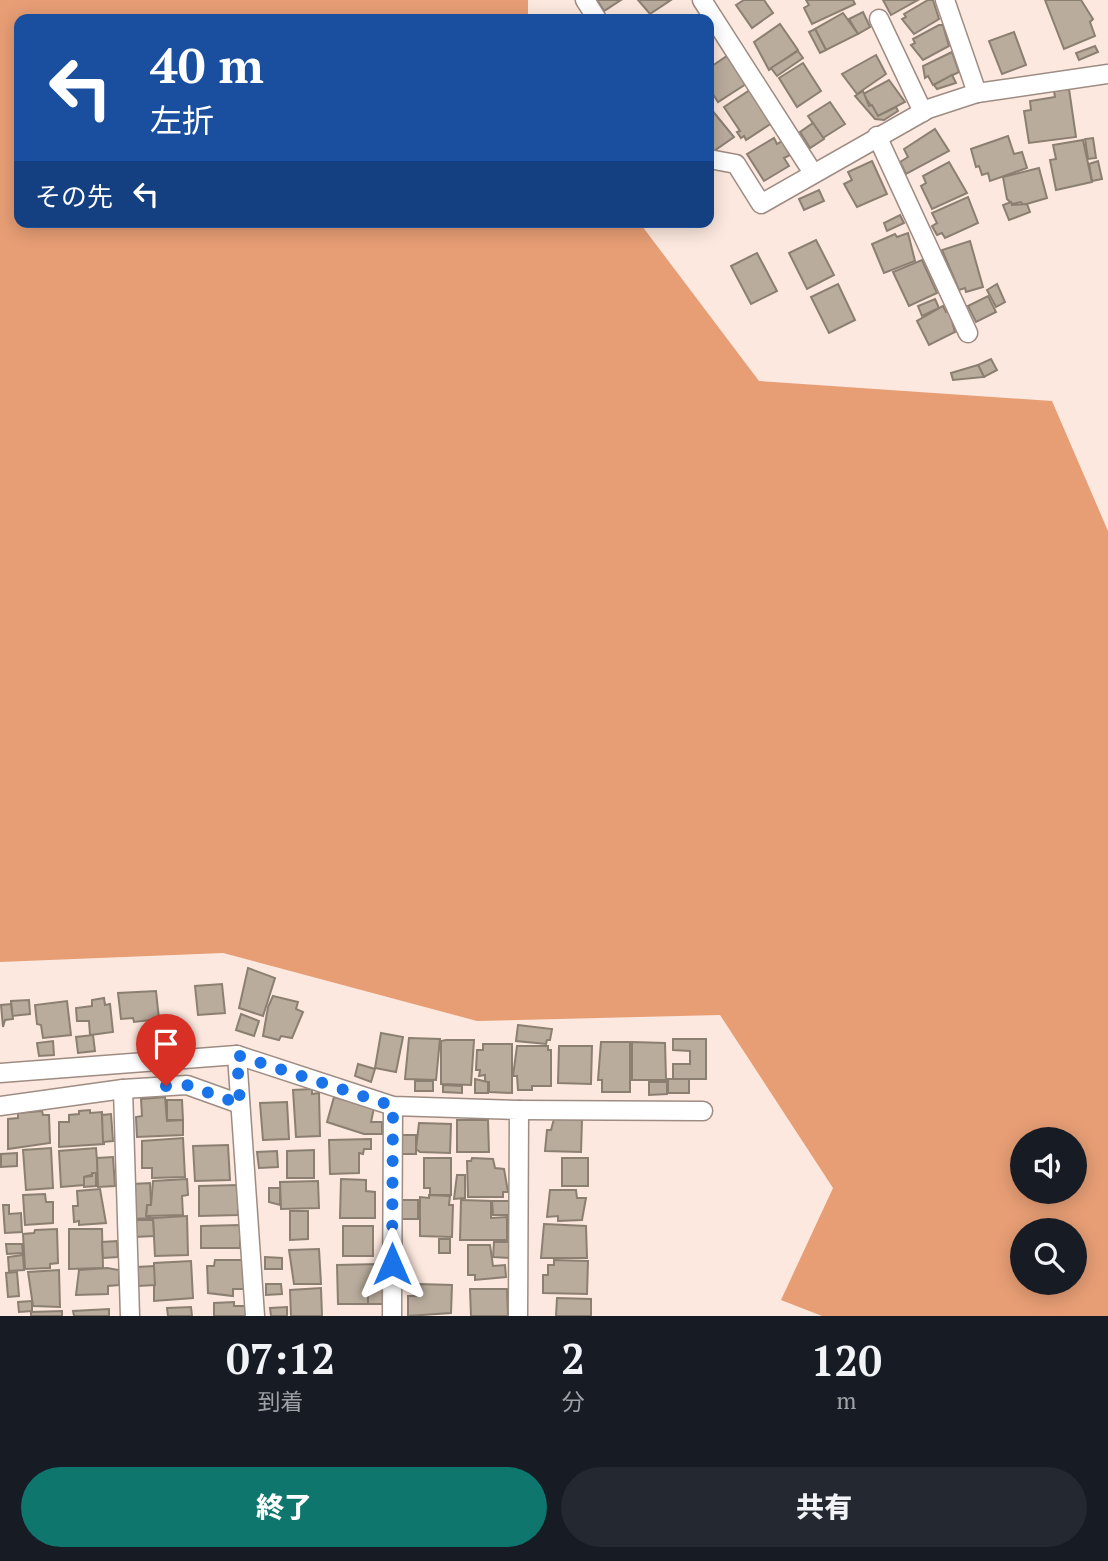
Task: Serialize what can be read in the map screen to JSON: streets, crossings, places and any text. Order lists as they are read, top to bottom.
{
  "page": {
    "turn": ["40 m", "左折"],
    "then": "その先",
    "eta": [
      "07:12",
      "到着",
      "2",
      "分",
      "120",
      "m"
    ],
    "buttons": ["終了", "共有"]
  }
}
